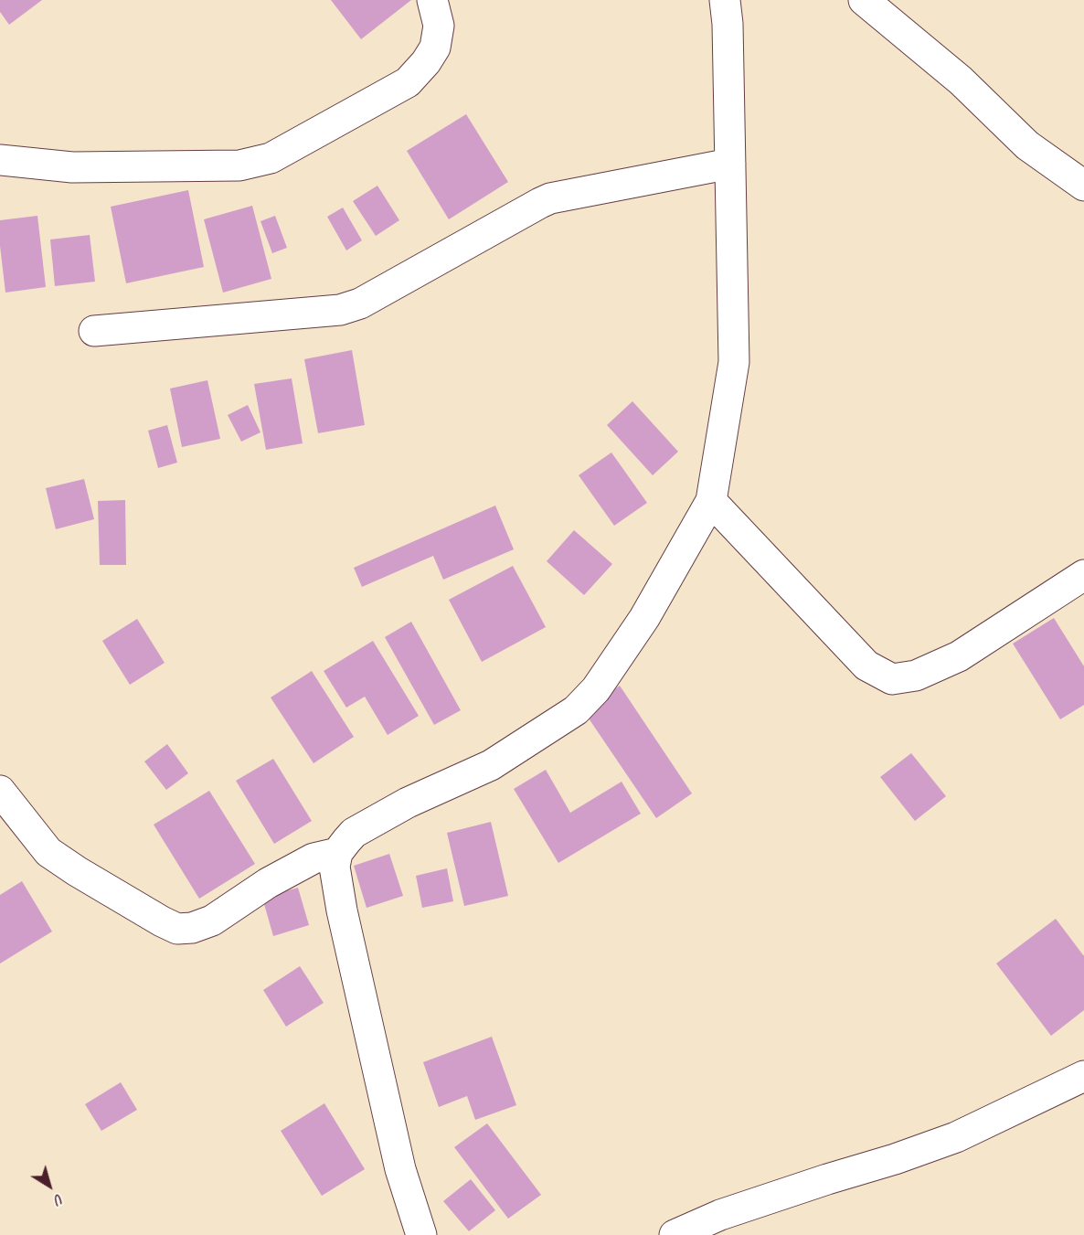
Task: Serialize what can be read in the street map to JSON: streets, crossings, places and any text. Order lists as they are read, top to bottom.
{
  "north": "bottom right"
}
